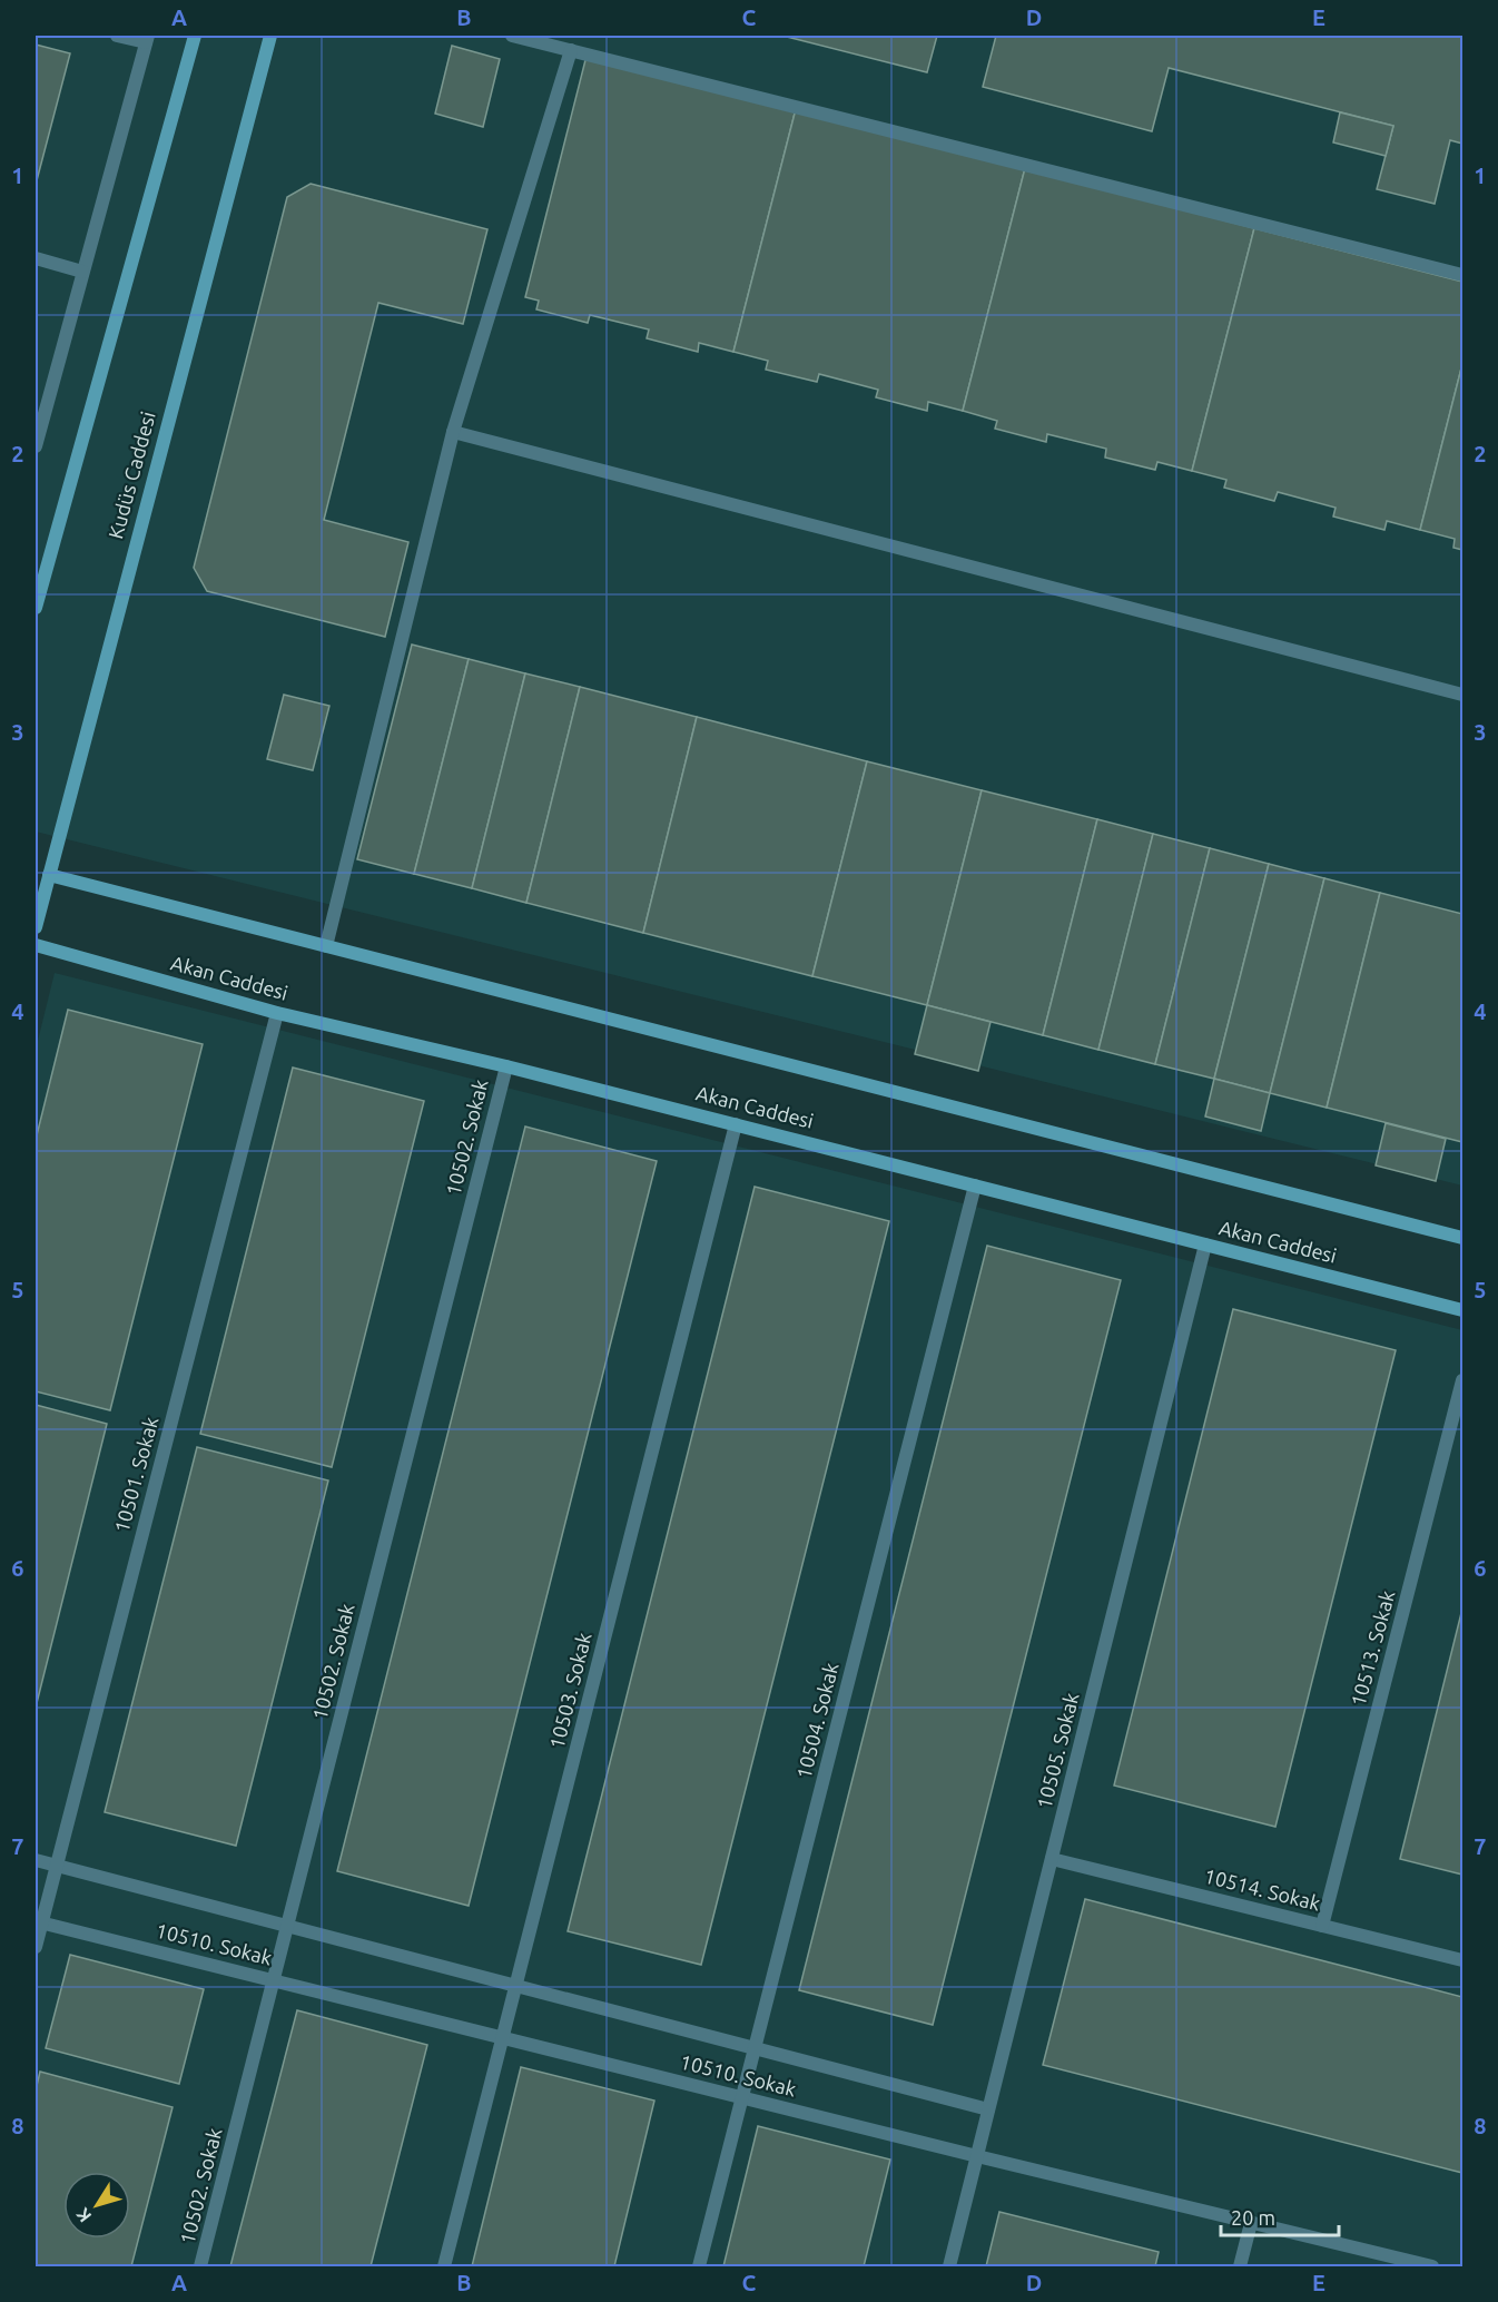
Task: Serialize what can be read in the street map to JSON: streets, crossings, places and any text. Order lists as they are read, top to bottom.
{
  "streets": {
    "street": [
      "Kudüs Caddesi",
      "Akan Caddesi",
      "10502. Sokak",
      "10501. Sokak",
      "10513. Sokak",
      "10503. Sokak",
      "10504. Sokak",
      "10505. Sokak",
      "10514. Sokak",
      "10510. Sokak"
    ]
  },
  "crossings": [
    ["Akan Caddesi", "10502. Sokak"],
    ["Akan Caddesi", "10501. Sokak"],
    ["Akan Caddesi", "10503. Sokak"],
    ["Akan Caddesi", "10504. Sokak"],
    ["Akan Caddesi", "10505. Sokak"],
    ["10502. Sokak", "10510. Sokak"],
    ["10501. Sokak", "10510. Sokak"],
    ["10513. Sokak", "10514. Sokak"],
    ["10503. Sokak", "10510. Sokak"],
    ["10504. Sokak", "10510. Sokak"],
    ["10505. Sokak", "10514. Sokak"],
    ["10505. Sokak", "10510. Sokak"]
  ],
  "scale_bar": "20 m",
  "north": "bottom left",
  "grid": {
    "columns": [
      "A",
      "B",
      "C",
      "D",
      "E"
    ],
    "rows": [
      "1",
      "2",
      "3",
      "4",
      "5",
      "6",
      "7",
      "8"
    ]
  }
}
